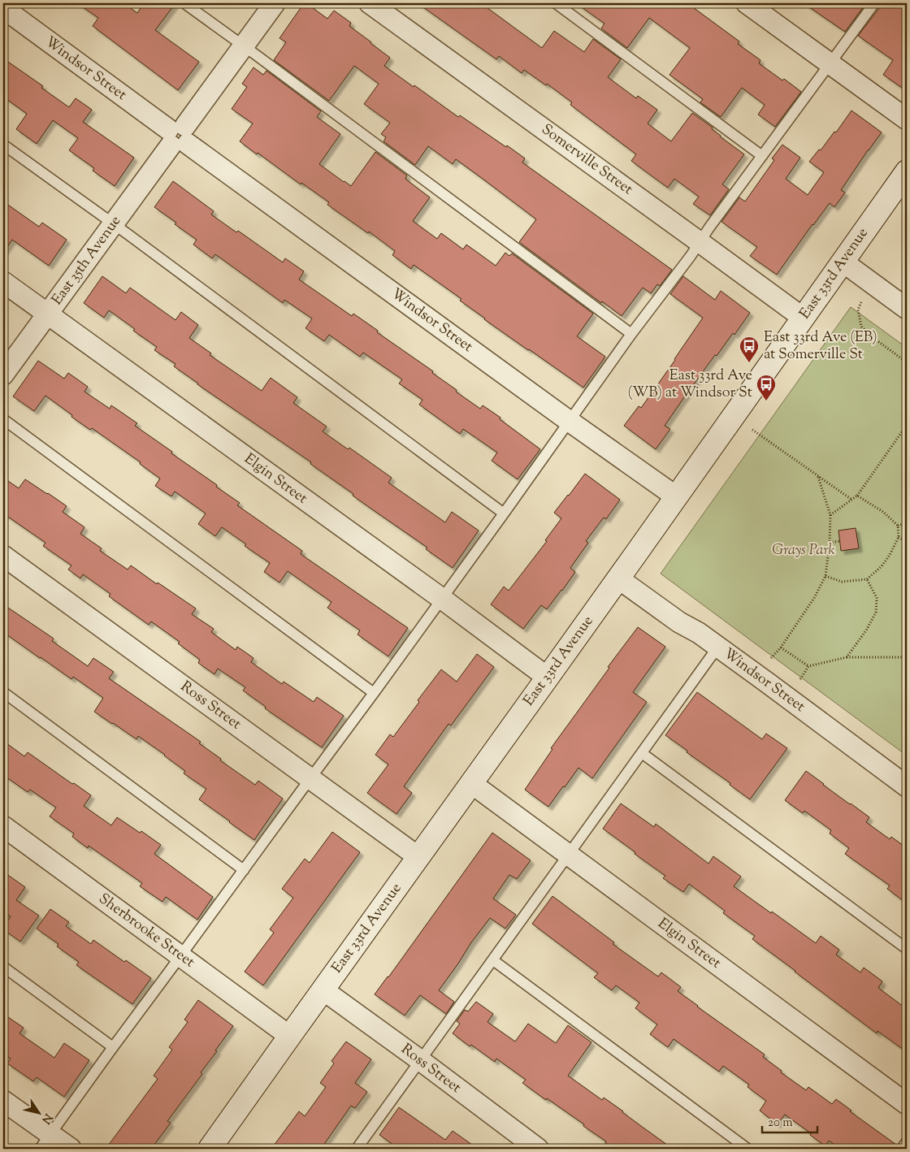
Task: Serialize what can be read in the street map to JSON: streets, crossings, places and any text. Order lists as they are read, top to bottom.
{
  "streets": {
    "street": [
      "Windsor Street",
      "Somerville Street",
      "East 35th Avenue",
      "East 33rd Avenue",
      "Elgin Street",
      "Ross Street",
      "Sherbrooke Street"
    ]
  },
  "crossings": [
    ["Windsor Street", "East 35th Avenue"],
    ["Windsor Street", "East 33rd Avenue"],
    ["Somerville Street", "East 33rd Avenue"],
    ["East 35th Avenue", "Elgin Street"],
    ["East 33rd Avenue", "Elgin Street"],
    ["East 33rd Avenue", "Ross Street"],
    ["East 33rd Avenue", "Sherbrooke Street"]
  ],
  "parks": ["Grays Park"],
  "places": {
    "bus stop": ["East 33rd Ave (EB) at Somerville St", "East 33rd Ave (WB) at Windsor St"]
  },
  "scale_bar": "20 m",
  "north": "bottom right"
}
